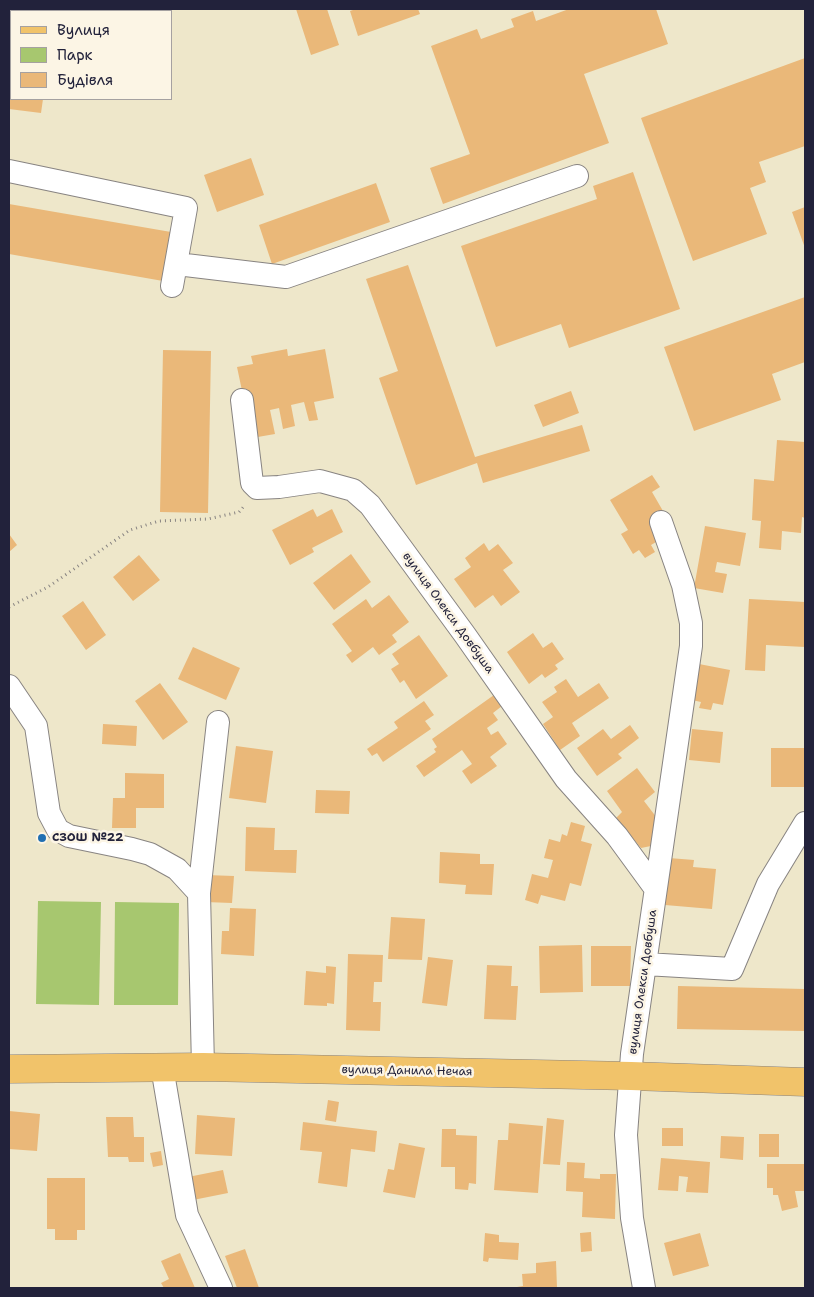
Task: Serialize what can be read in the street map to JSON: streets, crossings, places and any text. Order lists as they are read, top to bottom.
{
  "streets": {
    "main road": ["вулиця Данила Нечая"],
    "street": ["вулиця Олекси Довбуша"]
  },
  "crossings": [
    ["вулиця Олекси Довбуша", "вулиця Данила Нечая"]
  ],
  "places": ["СЗОШ №22"],
  "legend": ["Вулиця", "Парк", "Будівля"]
}
